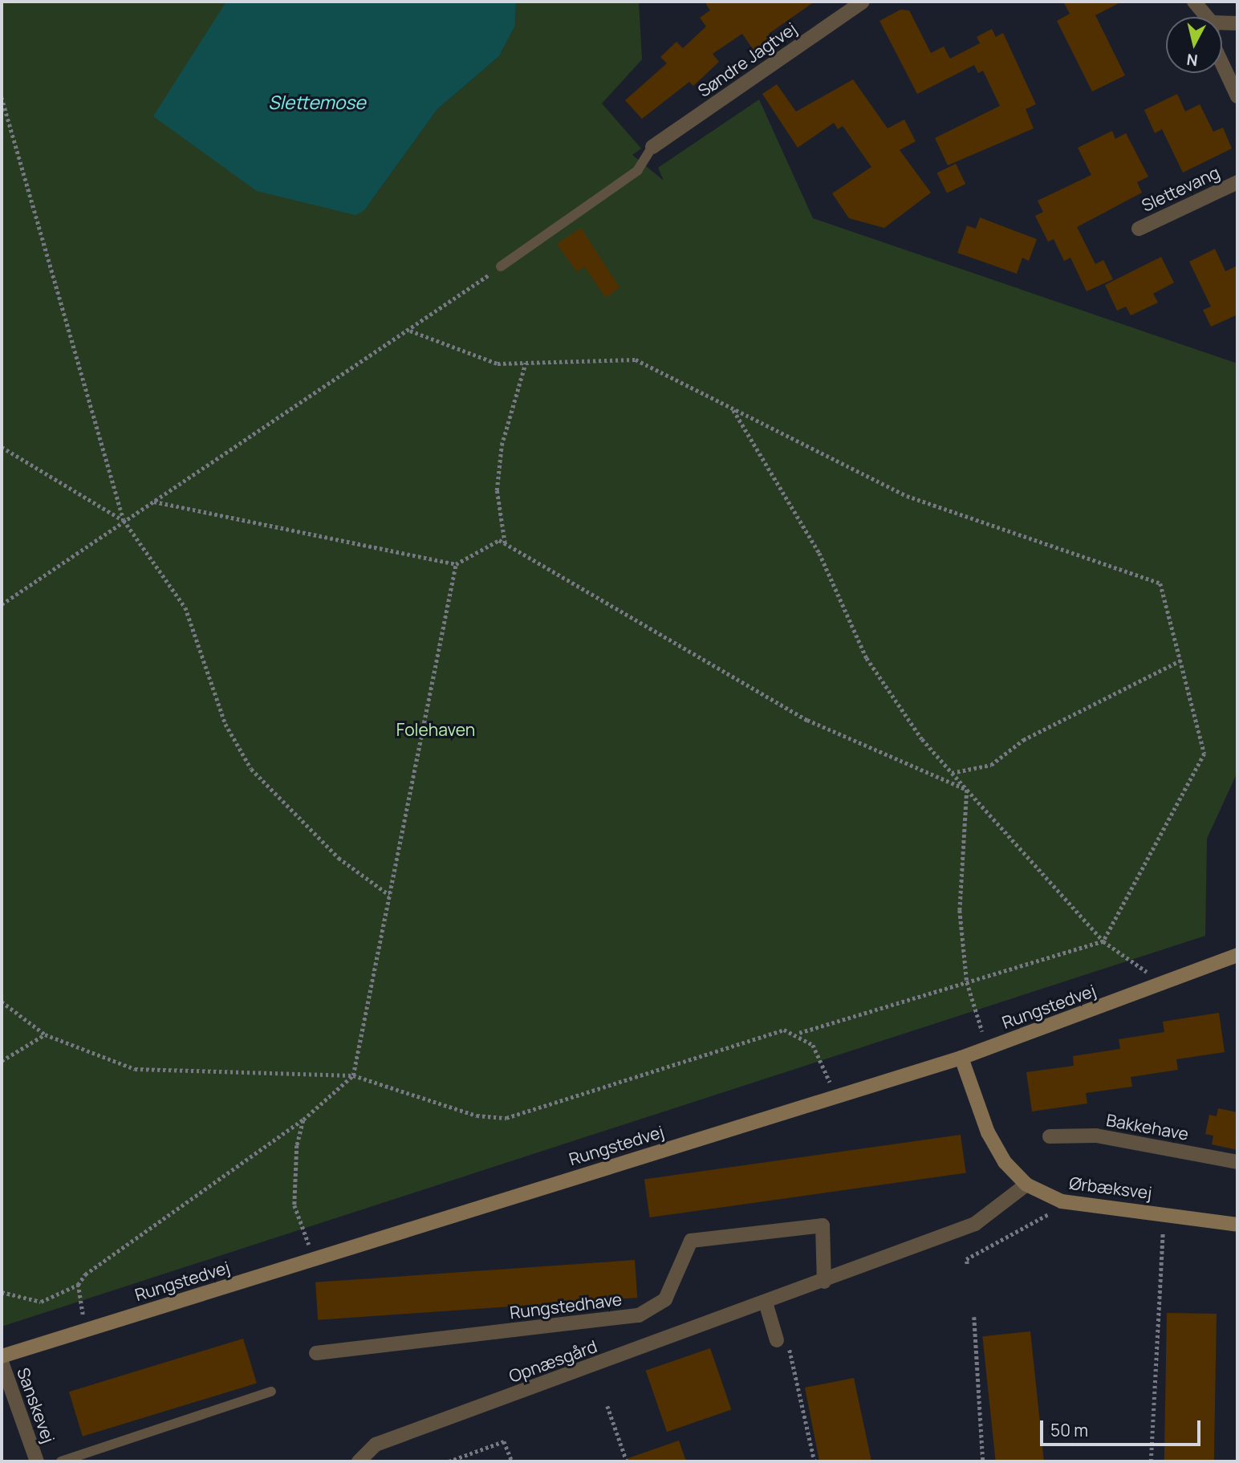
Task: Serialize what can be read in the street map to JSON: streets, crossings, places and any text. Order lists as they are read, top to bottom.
{
  "streets": {
    "main road": ["Rungstedvej", "Ørbæksvej"],
    "street": [
      "Søndre Jagtvej",
      "Slettevang",
      "Bakkehave",
      "Rungstedhave",
      "Opnæsgård",
      "Sanskevej"
    ]
  },
  "crossings": [
    ["Rungstedvej", "Ørbæksvej"],
    ["Ørbæksvej", "Opnæsgård"],
    ["Rungstedhave", "Opnæsgård"]
  ],
  "water": ["Slettemose"],
  "parks": ["Folehaven"],
  "scale_bar": "50 m",
  "north": "bottom"
}
